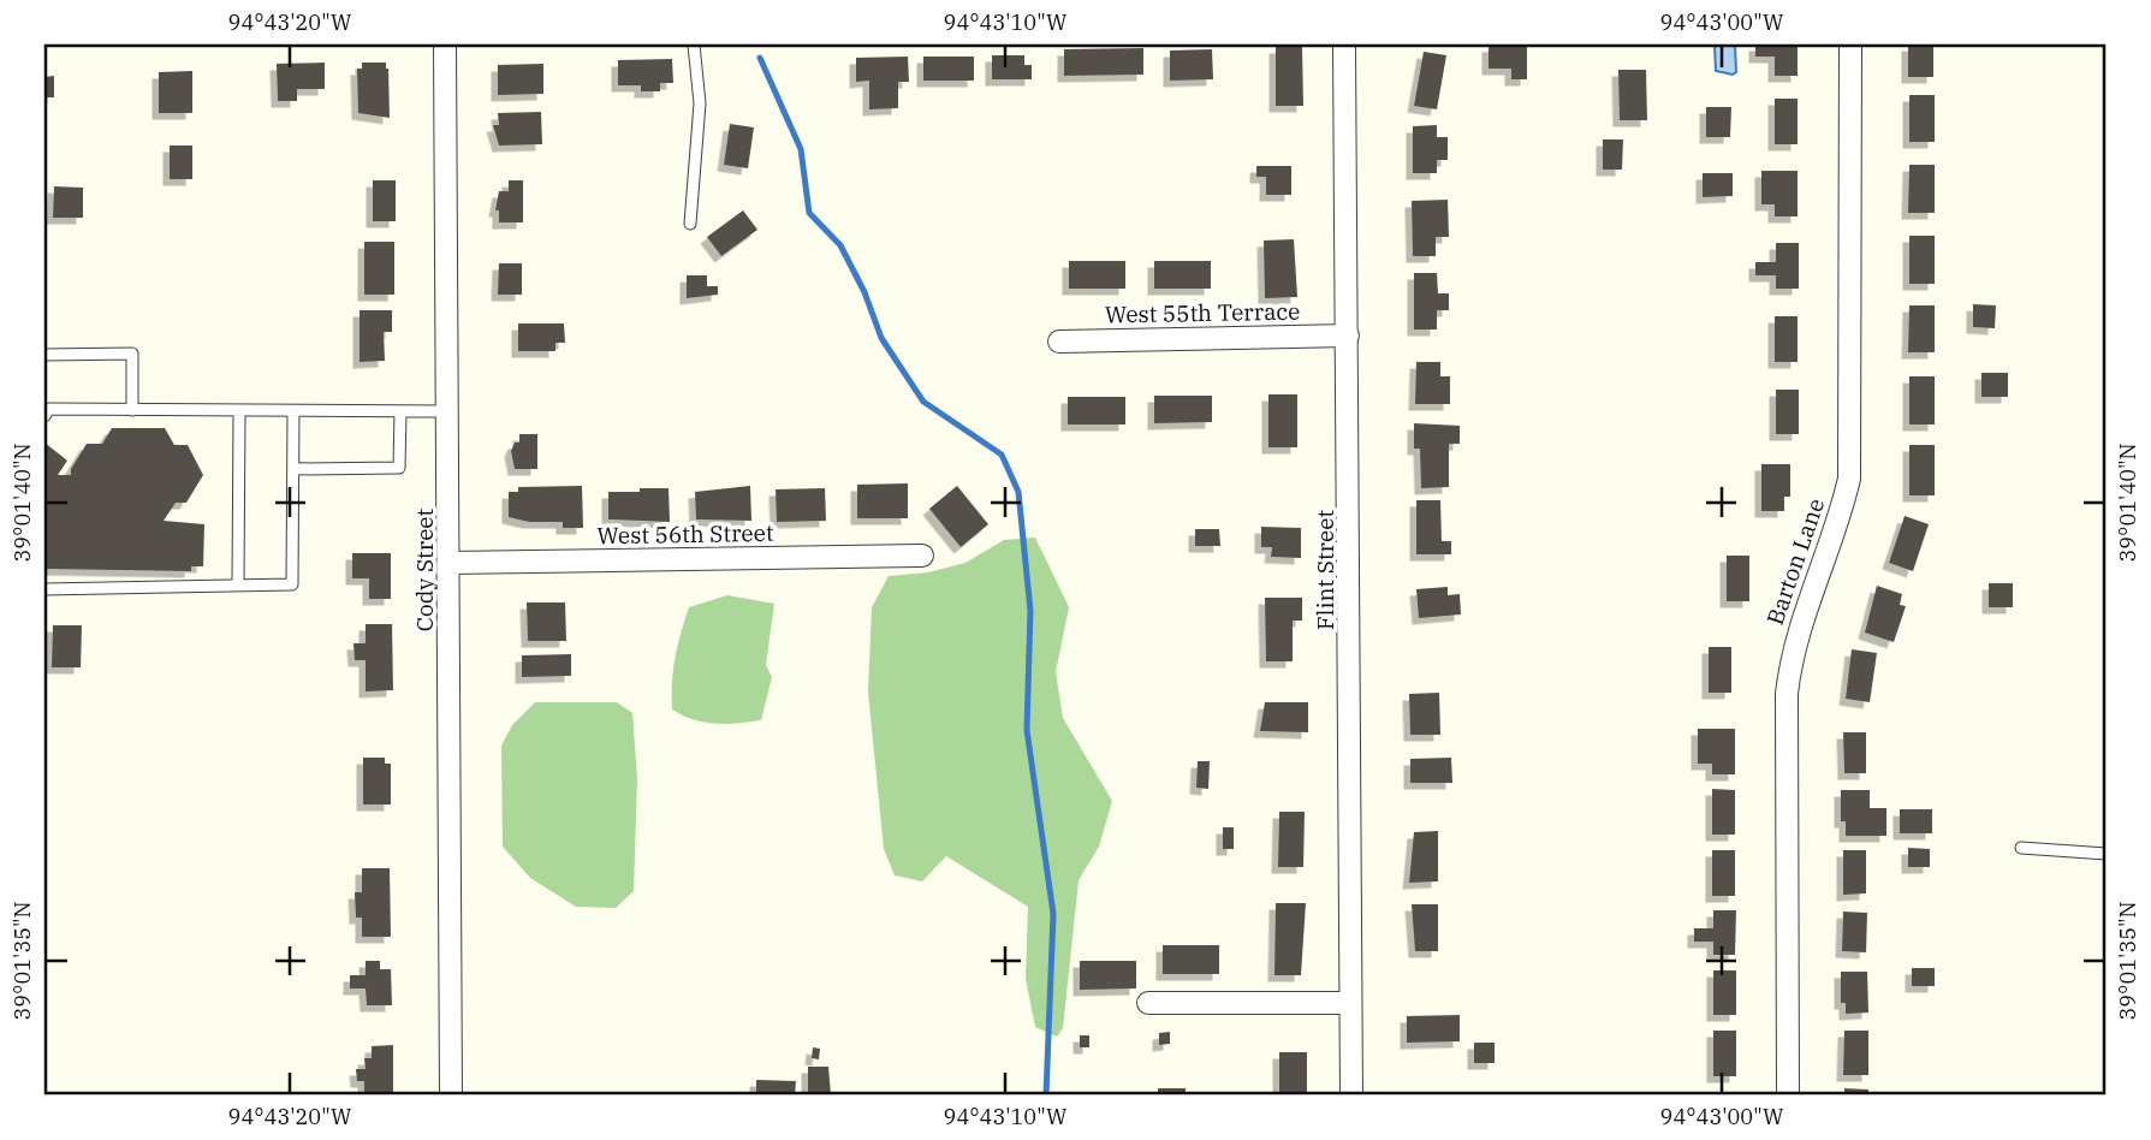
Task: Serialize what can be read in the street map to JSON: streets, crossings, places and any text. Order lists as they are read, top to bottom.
{
  "streets": {
    "street": [
      "West 55th Terrace",
      "West 56th Street",
      "Barton Lane",
      "Cody Street",
      "Flint Street"
    ]
  },
  "crossings": [
    ["West 55th Terrace", "Flint Street"],
    ["West 56th Street", "Cody Street"]
  ],
  "coordinates": [
    "94°43'20\"W",
    "94°43'10\"W",
    "94°43'00\"W",
    "39°01'40\"N",
    "39°01'35\"N"
  ]
}
